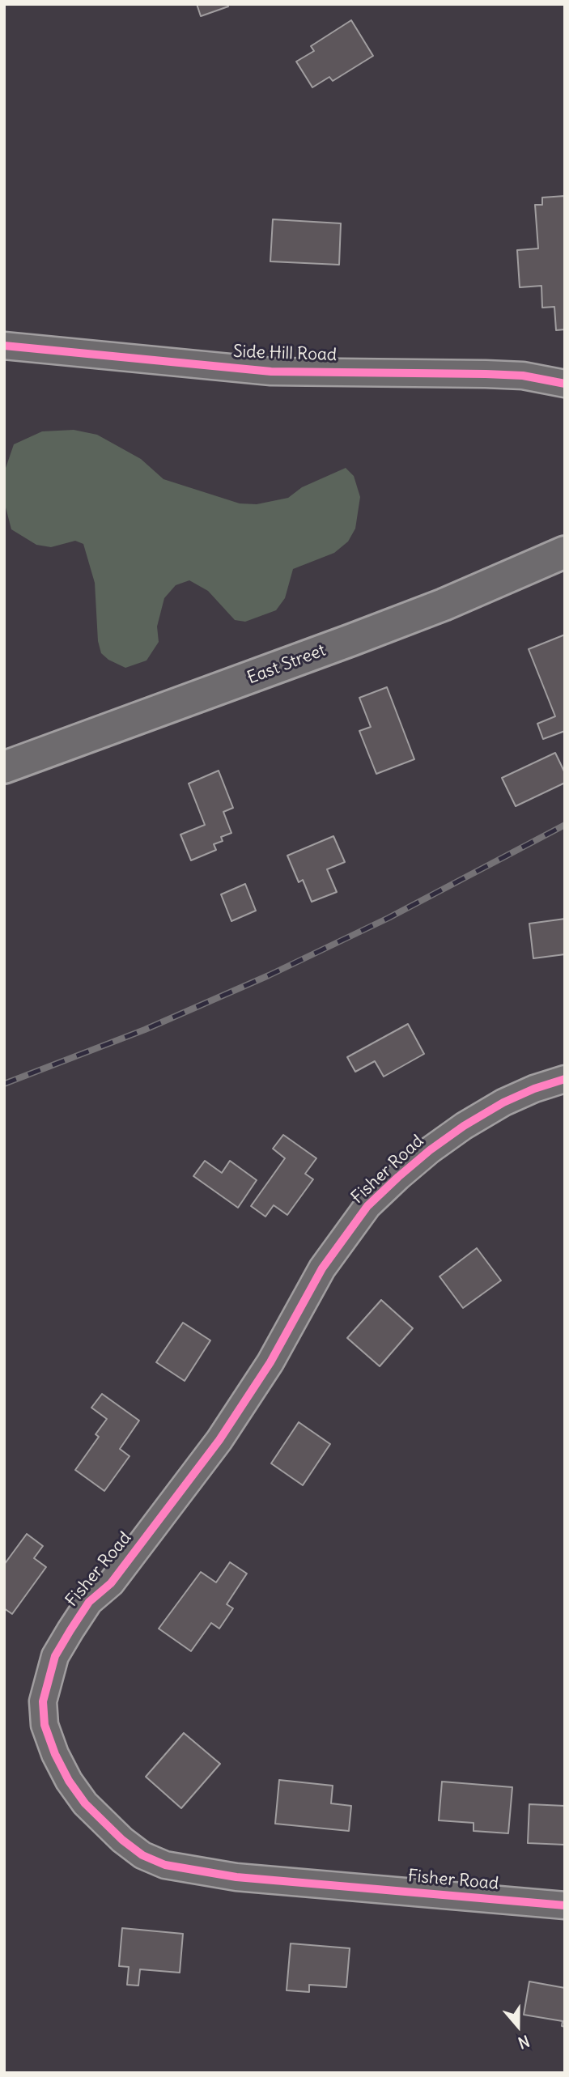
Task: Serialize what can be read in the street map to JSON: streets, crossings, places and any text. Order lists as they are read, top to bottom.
{
  "streets": {
    "main road": ["East Street"],
    "street": ["Side Hill Road", "Fisher Road"]
  },
  "north": "bottom"
}
